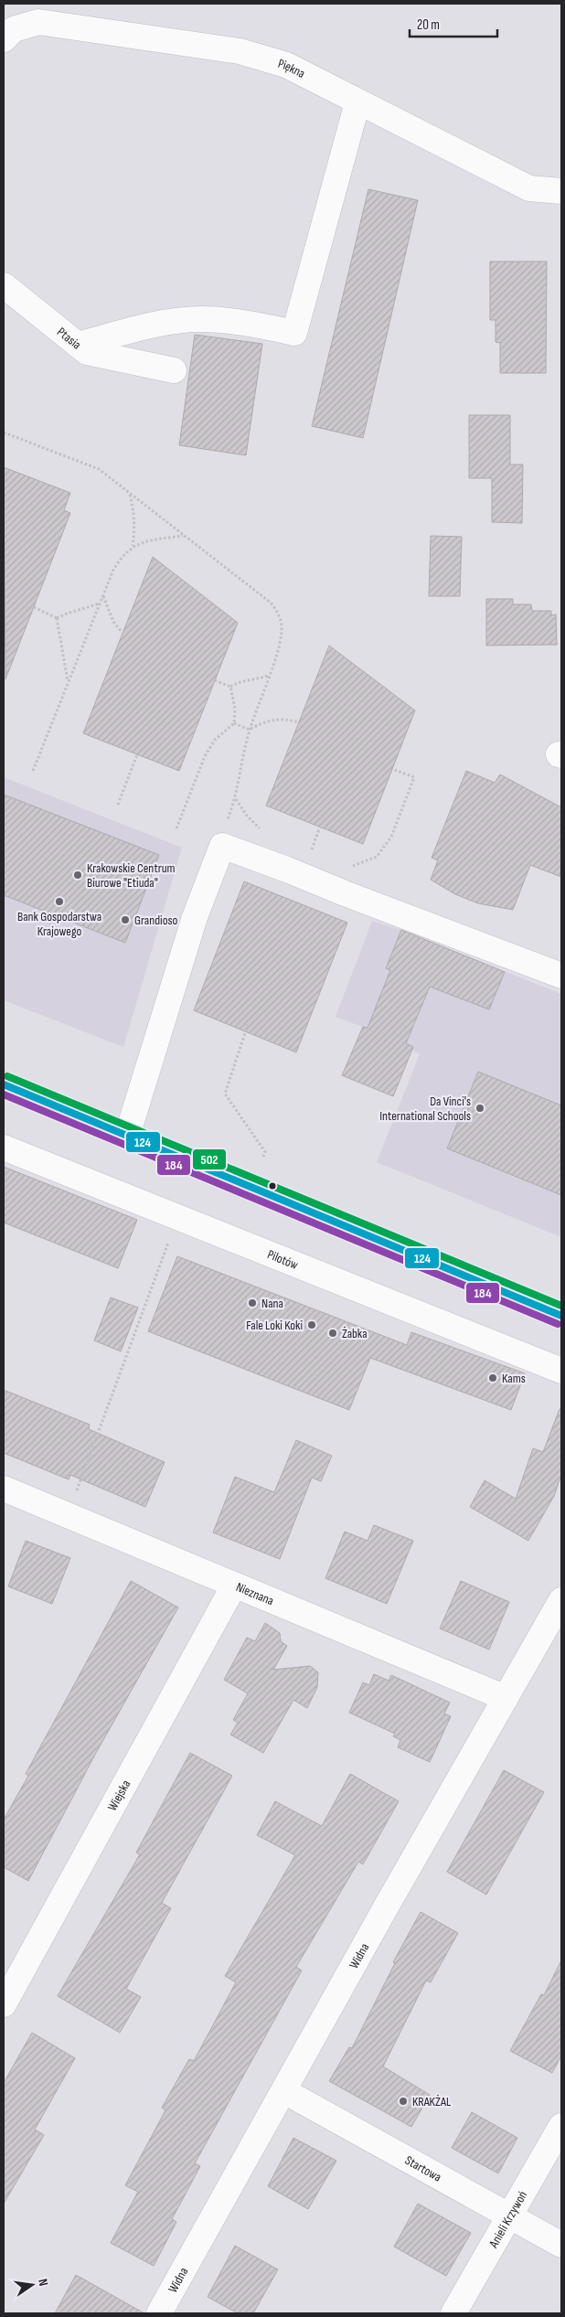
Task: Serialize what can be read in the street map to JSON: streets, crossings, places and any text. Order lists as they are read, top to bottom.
{
  "streets": {
    "street": [
      "Piękna",
      "Ptasia",
      "Pilotów",
      "Nieznana",
      "Wiejska",
      "Widna",
      "Startowa",
      "Anieli Krzywoń"
    ]
  },
  "crossings": [
    ["Nieznana", "Wiejska"],
    ["Nieznana", "Widna"],
    ["Widna", "Startowa"],
    ["Startowa", "Anieli Krzywoń"]
  ],
  "places": [
    "Krakowskie Centrum Biurowe \"Etiuda\"",
    "Bank Gospodarstwa Krajowego",
    "Grandioso",
    "Da Vinci's International Schools",
    "Nana",
    "Fale Loki Koki",
    "Żabka",
    "Kams",
    "KRAKŻAL"
  ],
  "lines": ["transit line 502", "transit line 124", "transit line 184"],
  "scale_bar": "20 m",
  "north": "right"
}
